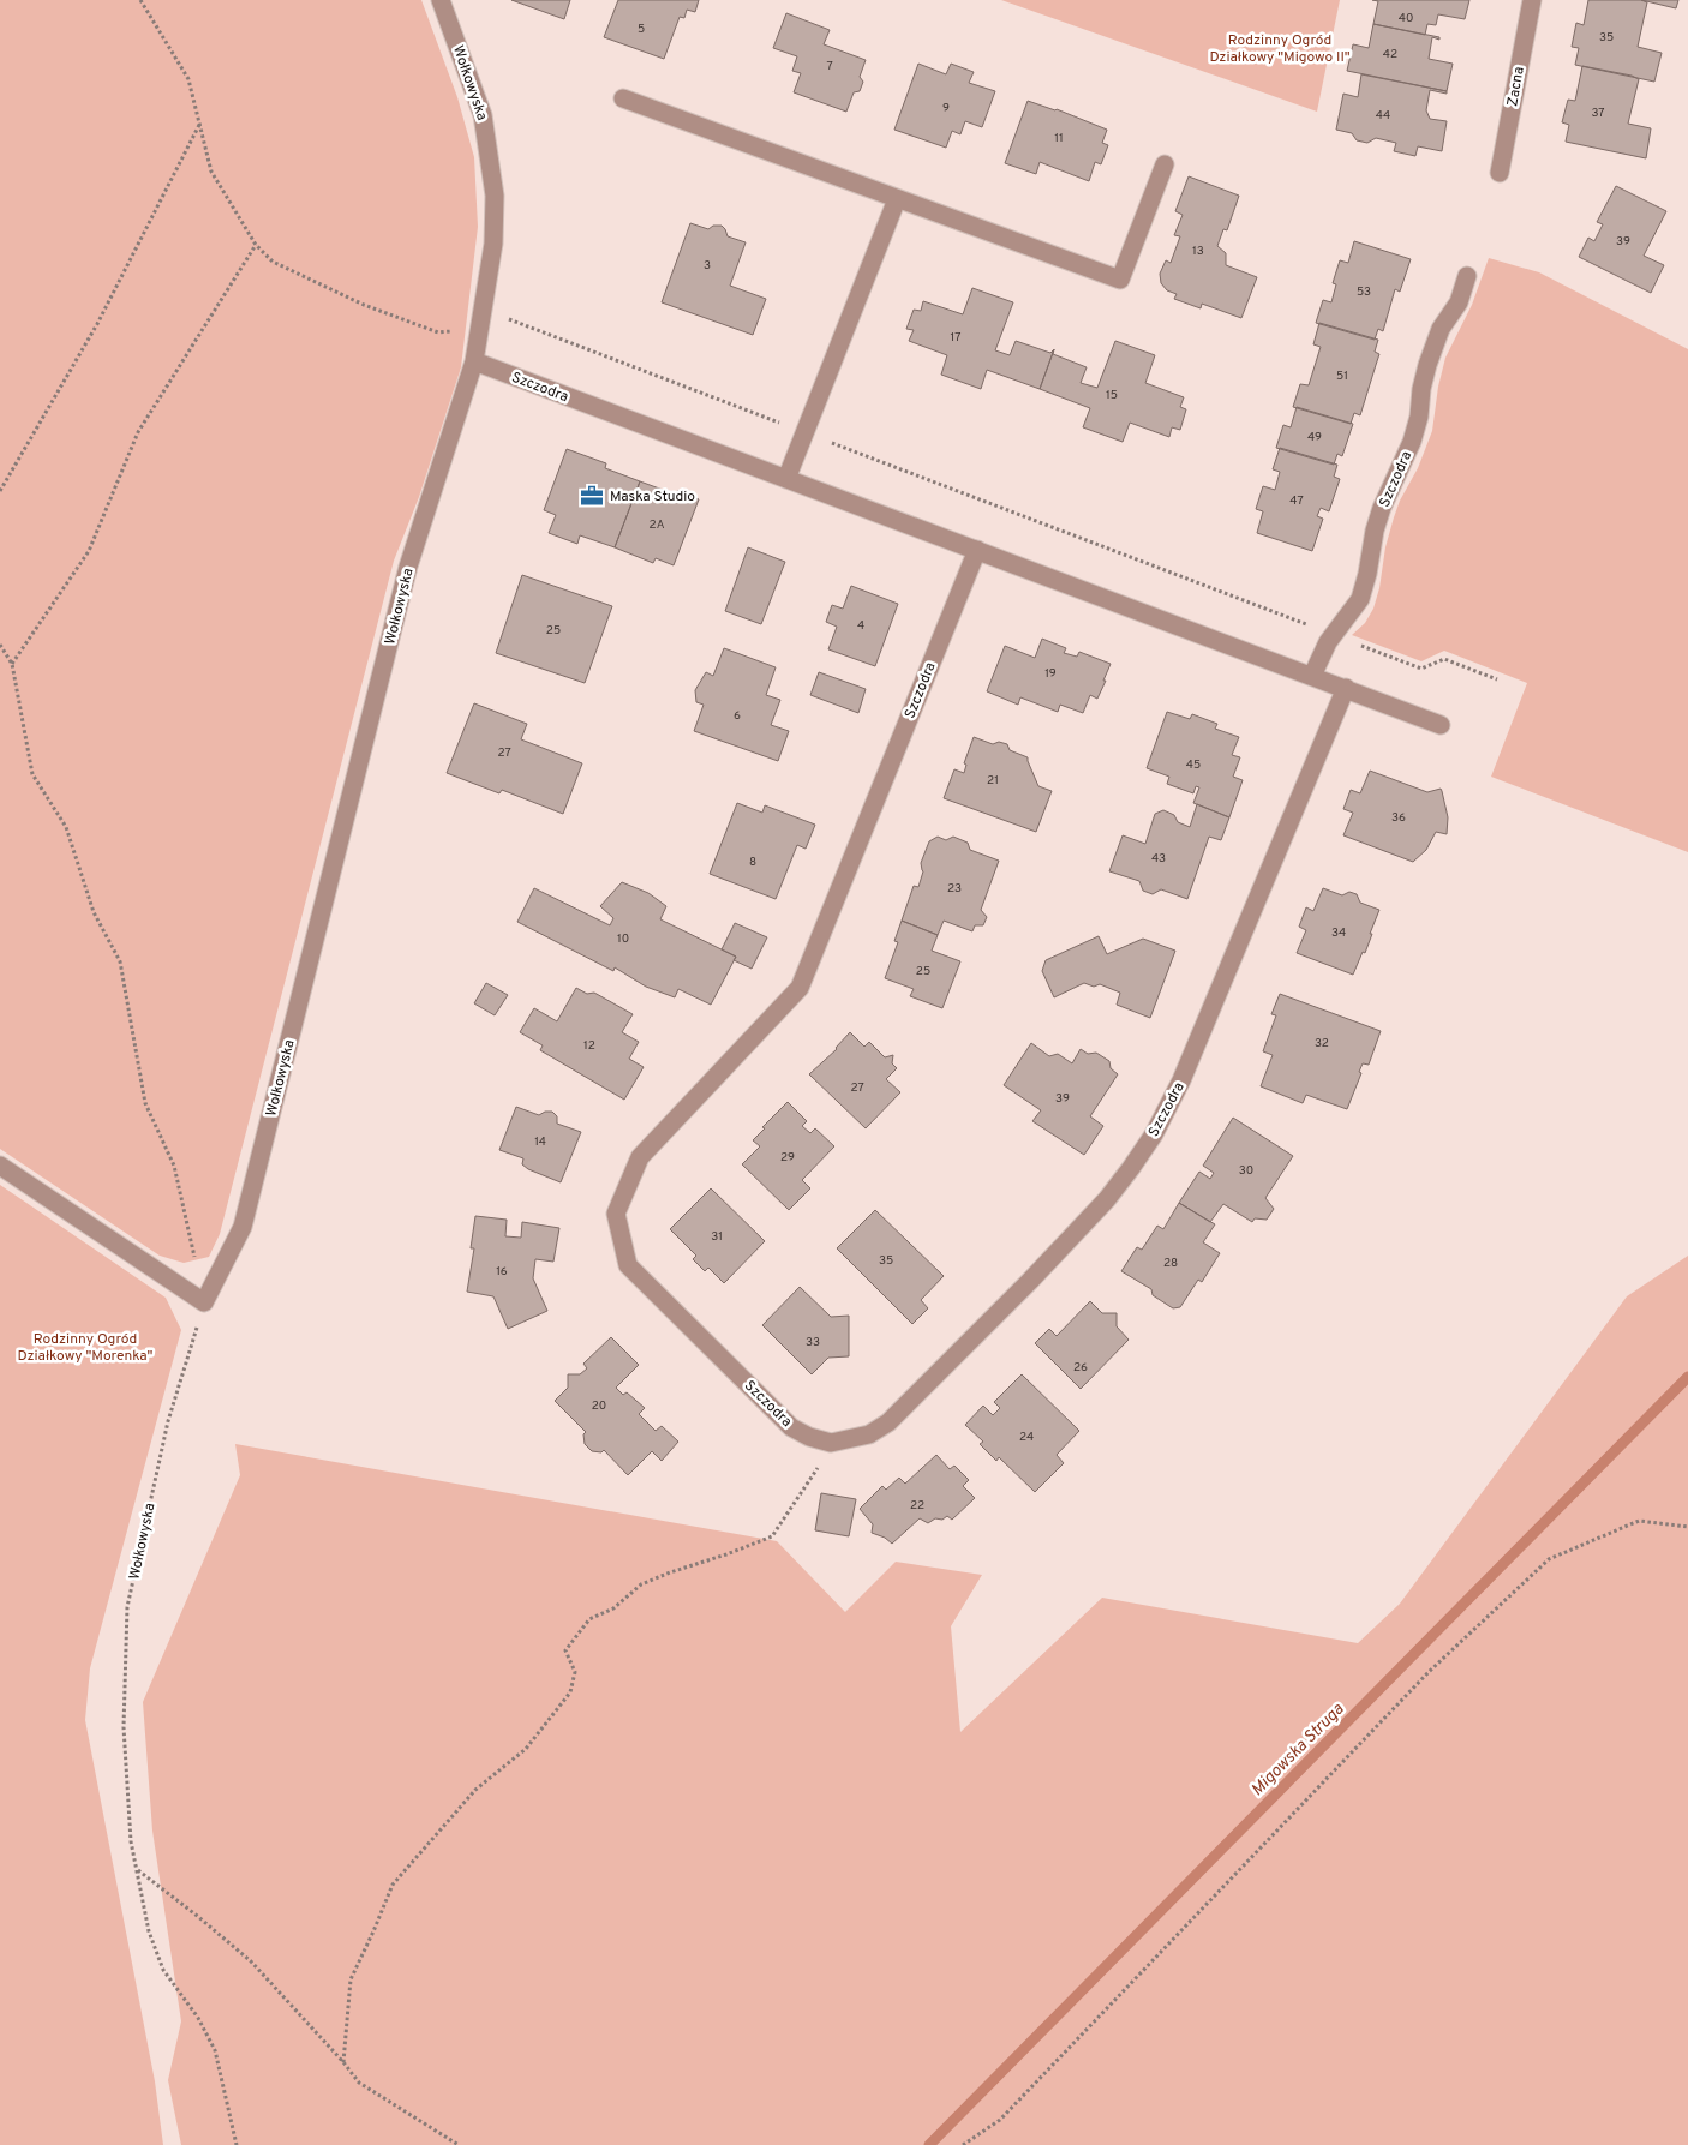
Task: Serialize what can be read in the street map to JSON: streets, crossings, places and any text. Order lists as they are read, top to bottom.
{
  "streets": {
    "street": ["Wołkowyska", "Zacna", "Szczodra"]
  },
  "crossings": [
    ["Wołkowyska", "Szczodra"]
  ],
  "water": ["Migowska Struga"],
  "parks": ["Rodzinny Ogród Działkowy \"Migowo II\"", "Rodzinny Ogród Działkowy \"Morenka\""],
  "places": {
    "office": ["Maska Studio"]
  },
  "house_numbers": [
    "40",
    "5",
    "35",
    "42",
    "7",
    "9",
    "37",
    "44",
    "11",
    "39",
    "13",
    "3",
    "53",
    "17",
    "51",
    "15",
    "49",
    "47",
    "2A",
    "4",
    "25",
    "19",
    "6",
    "27",
    "45",
    "21",
    "36",
    "43",
    "8",
    "23",
    "34",
    "10",
    "25",
    "32",
    "12",
    "27",
    "39",
    "14",
    "29",
    "30",
    "31",
    "35",
    "28",
    "16",
    "33",
    "26",
    "20",
    "24",
    "22"
  ]
}
